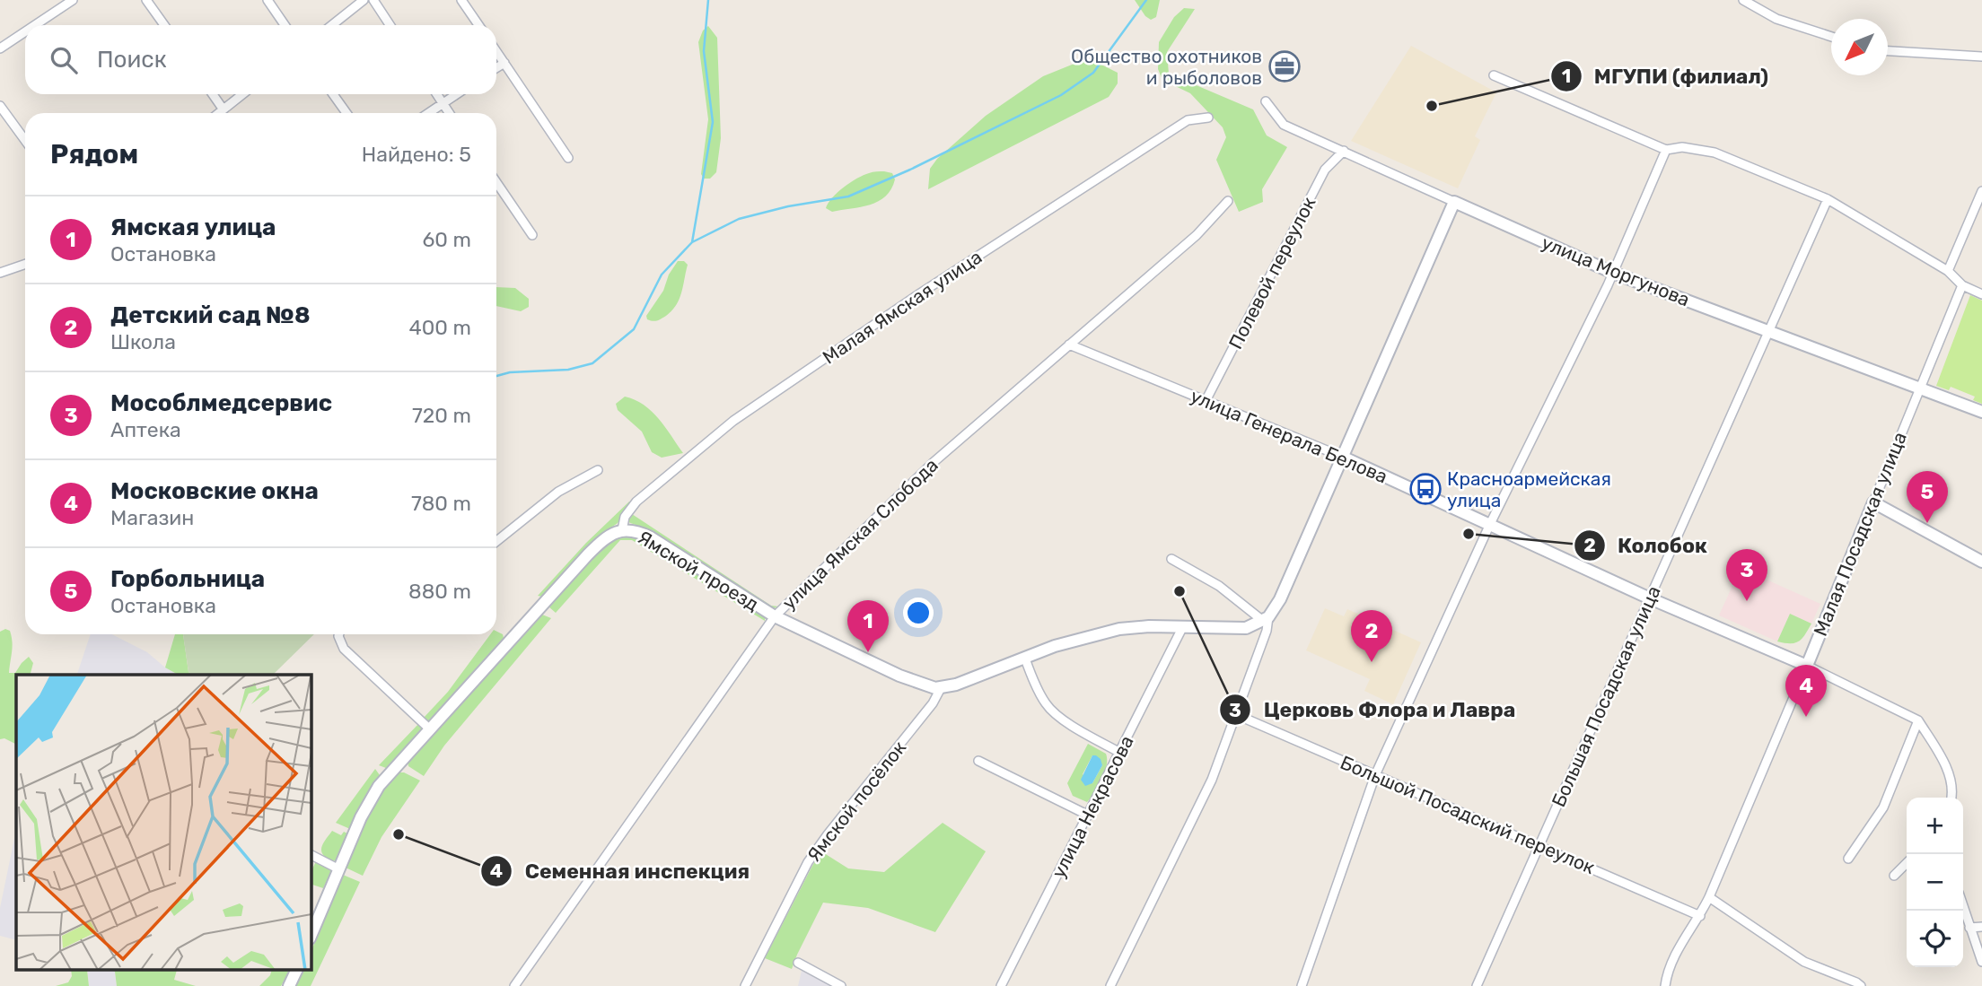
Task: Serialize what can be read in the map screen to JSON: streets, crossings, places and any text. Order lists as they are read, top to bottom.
{
  "streets": {
    "main road": [
      "улица Моргунова",
      "улица Генерала Белова",
      "Малая Посадская улица",
      "Ямской проезд"
    ],
    "street": [
      "Полевой переулок",
      "Малая Ямская улица",
      "улица Ямская Слобода",
      "Большая Посадская улица",
      "Ямской посёлок",
      "улица Некрасова",
      "Большой Посадский переулок"
    ]
  },
  "crossings": [
    ["улица Моргунова", "Полевой переулок"],
    ["улица Моргунова", "Малая Посадская улица"],
    ["улица Моргунова", "Большая Посадская улица"],
    ["Полевой переулок", "улица Генерала Белова"],
    ["Малая Ямская улица", "Ямской проезд"],
    ["улица Генерала Белова", "улица Ямская Слобода"],
    ["улица Генерала Белова", "Малая Посадская улица"],
    ["улица Генерала Белова", "Большая Посадская улица"],
    ["улица Ямская Слобода", "Ямской проезд"],
    ["Малая Посадская улица", "Большой Посадский переулок"],
    ["Ямской проезд", "Ямской посёлок"],
    ["Большая Посадская улица", "Большой Посадский переулок"]
  ],
  "places": {
    "office": ["Общество охотников и рыболовов"],
    "other": [
      "МГУПИ (филиал)",
      "Колобок",
      "Церковь Флора и Лавра",
      "Семенная инспекция"
    ],
    "bus stop": ["Красноармейская улица"]
  },
  "north": "bottom left",
  "page": {
    "search": "Поиск",
    "heading": ["Рядом", "Найдено: 5"],
    "list": [
      {
        "mark": "1",
        "name": "Ямская улица",
        "note": "Остановка",
        "value": "60 m"
      },
      {
        "mark": "2",
        "name": "Детский сад №8",
        "note": "Школа",
        "value": "400 m"
      },
      {
        "mark": "3",
        "name": "Мособлмедсервис",
        "note": "Аптека",
        "value": "720 m"
      },
      {
        "mark": "4",
        "name": "Московские окна",
        "note": "Магазин",
        "value": "780 m"
      },
      {
        "mark": "5",
        "name": "Горбольница",
        "note": "Остановка",
        "value": "880 m"
      }
    ],
    "pins": [
      "5",
      "3",
      "1",
      "2",
      "4"
    ],
    "map_buttons": ["+", "−"]
  }
}
